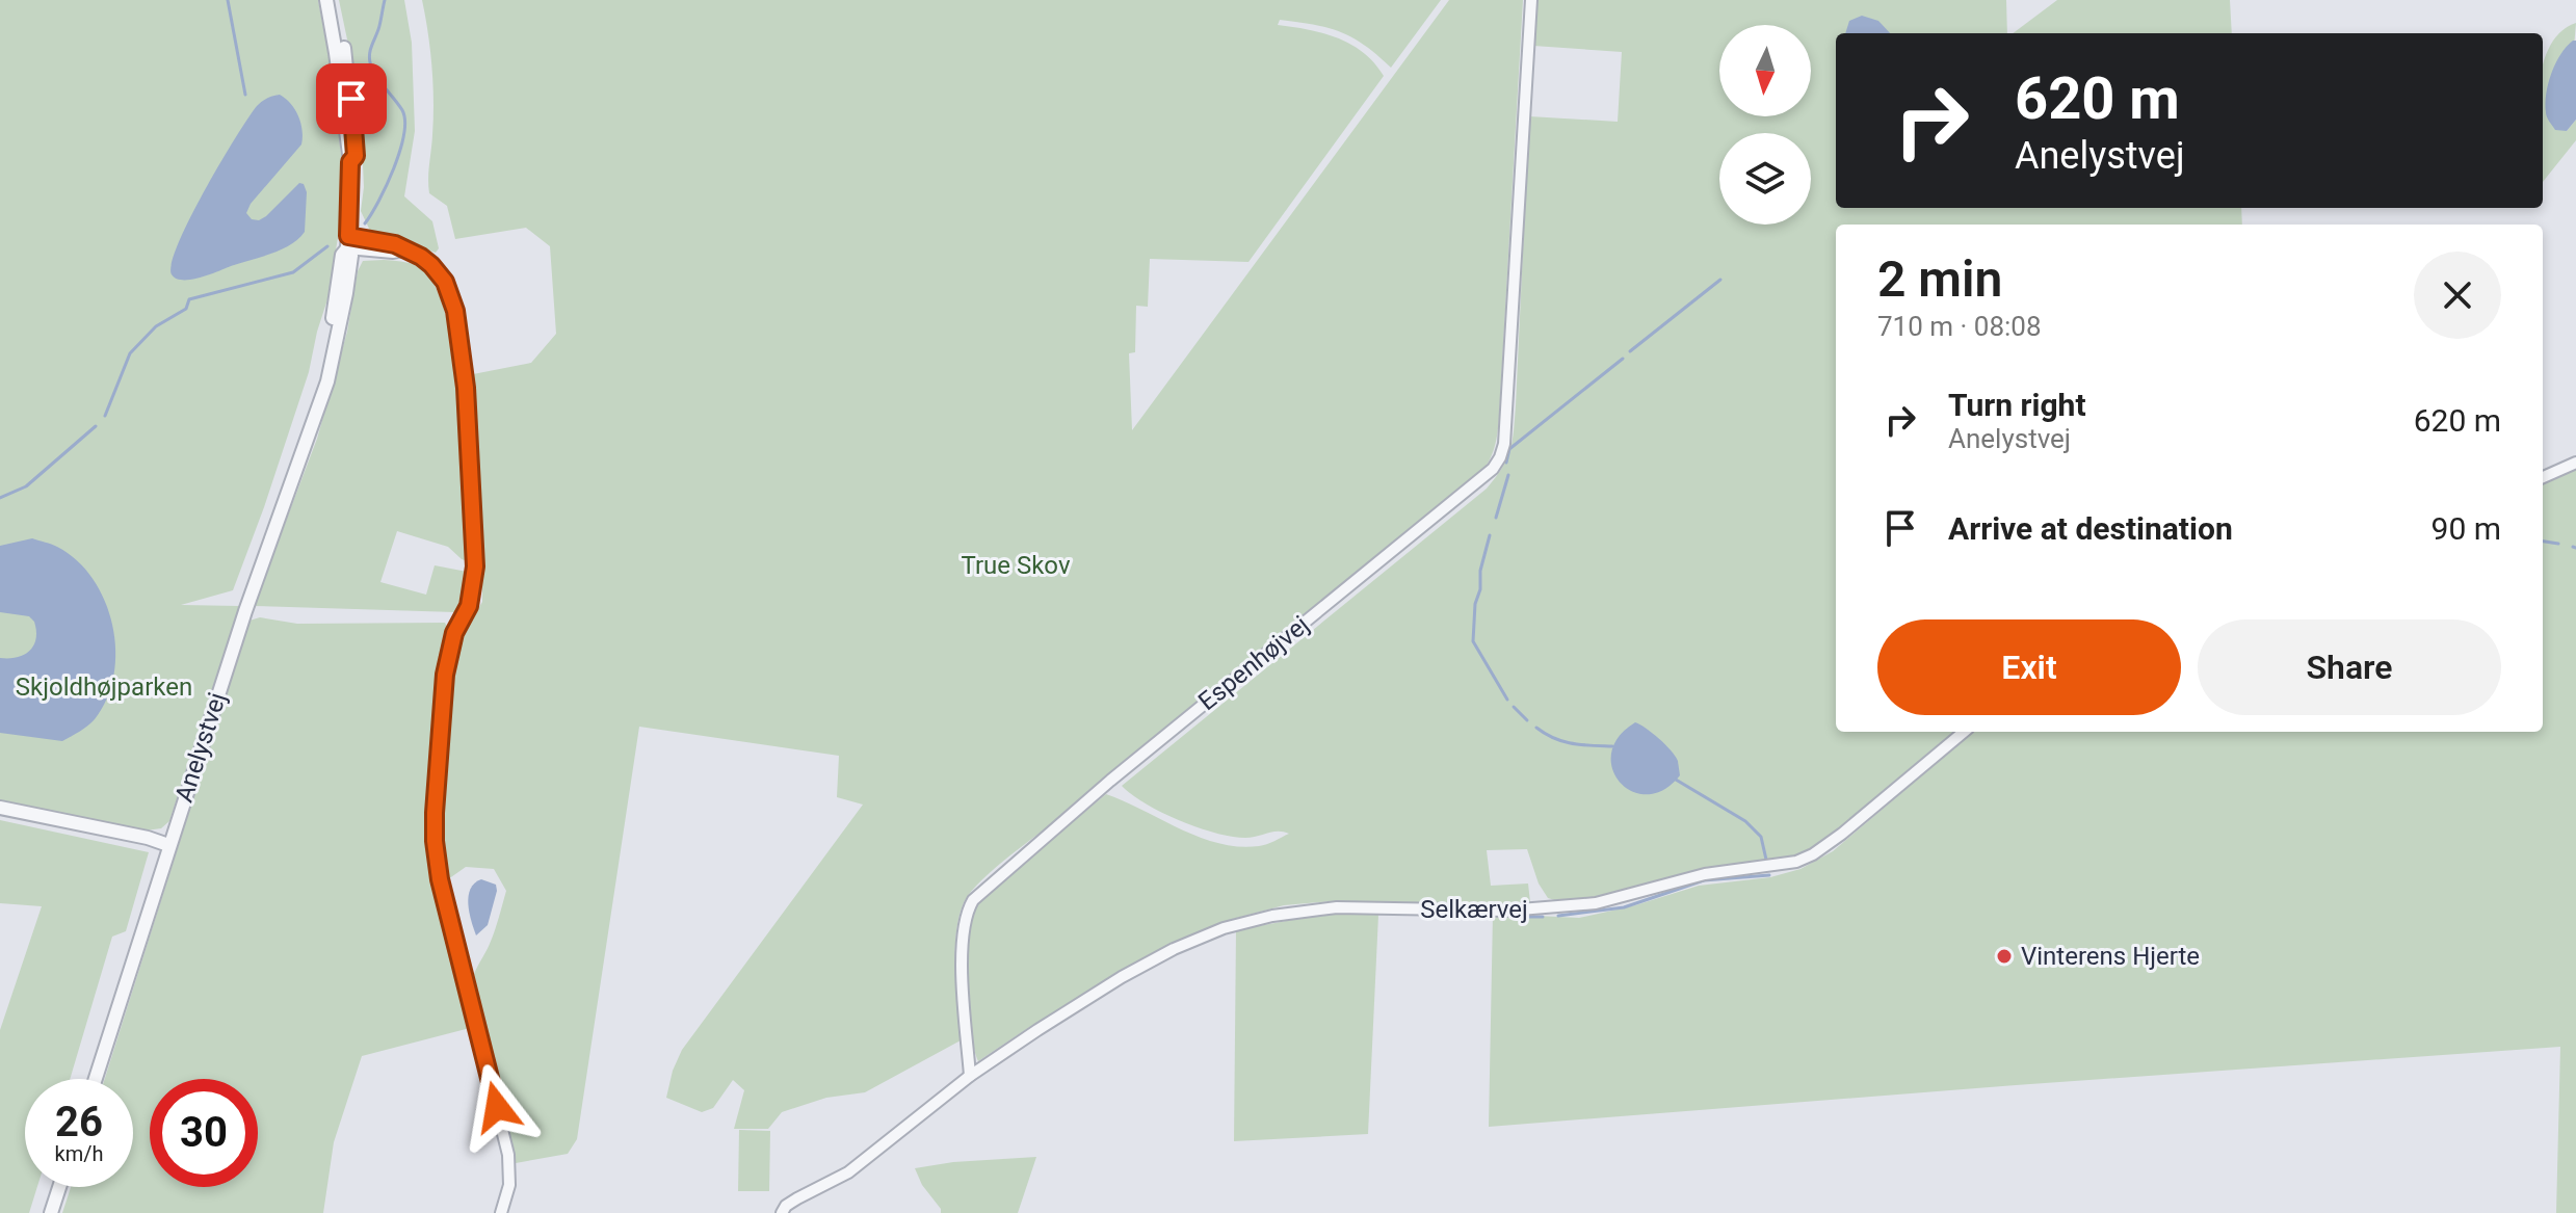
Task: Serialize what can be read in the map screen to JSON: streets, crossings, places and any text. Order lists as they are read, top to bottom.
{
  "streets": {
    "street": ["Espenhøjvej", "Anelystvej", "Selkærvej"]
  },
  "crossings": [
    ["Espenhøjvej", "Selkærvej"]
  ],
  "parks": ["True Skov", "Skjoldhøjparken"],
  "places": ["Vinterens Hjerte"],
  "north": "bottom",
  "page": {
    "turn": ["620 m", "Anelystvej"],
    "heading": ["2 min", "710 m · 08:08"],
    "list": [
      {
        "name": "Turn right",
        "note": "Anelystvej",
        "value": "620 m"
      },
      {
        "name": "Arrive at destination",
        "value": "90 m"
      }
    ],
    "buttons": ["Exit", "Share"],
    "speed": "26 km/h",
    "limit": "30"
  }
}
